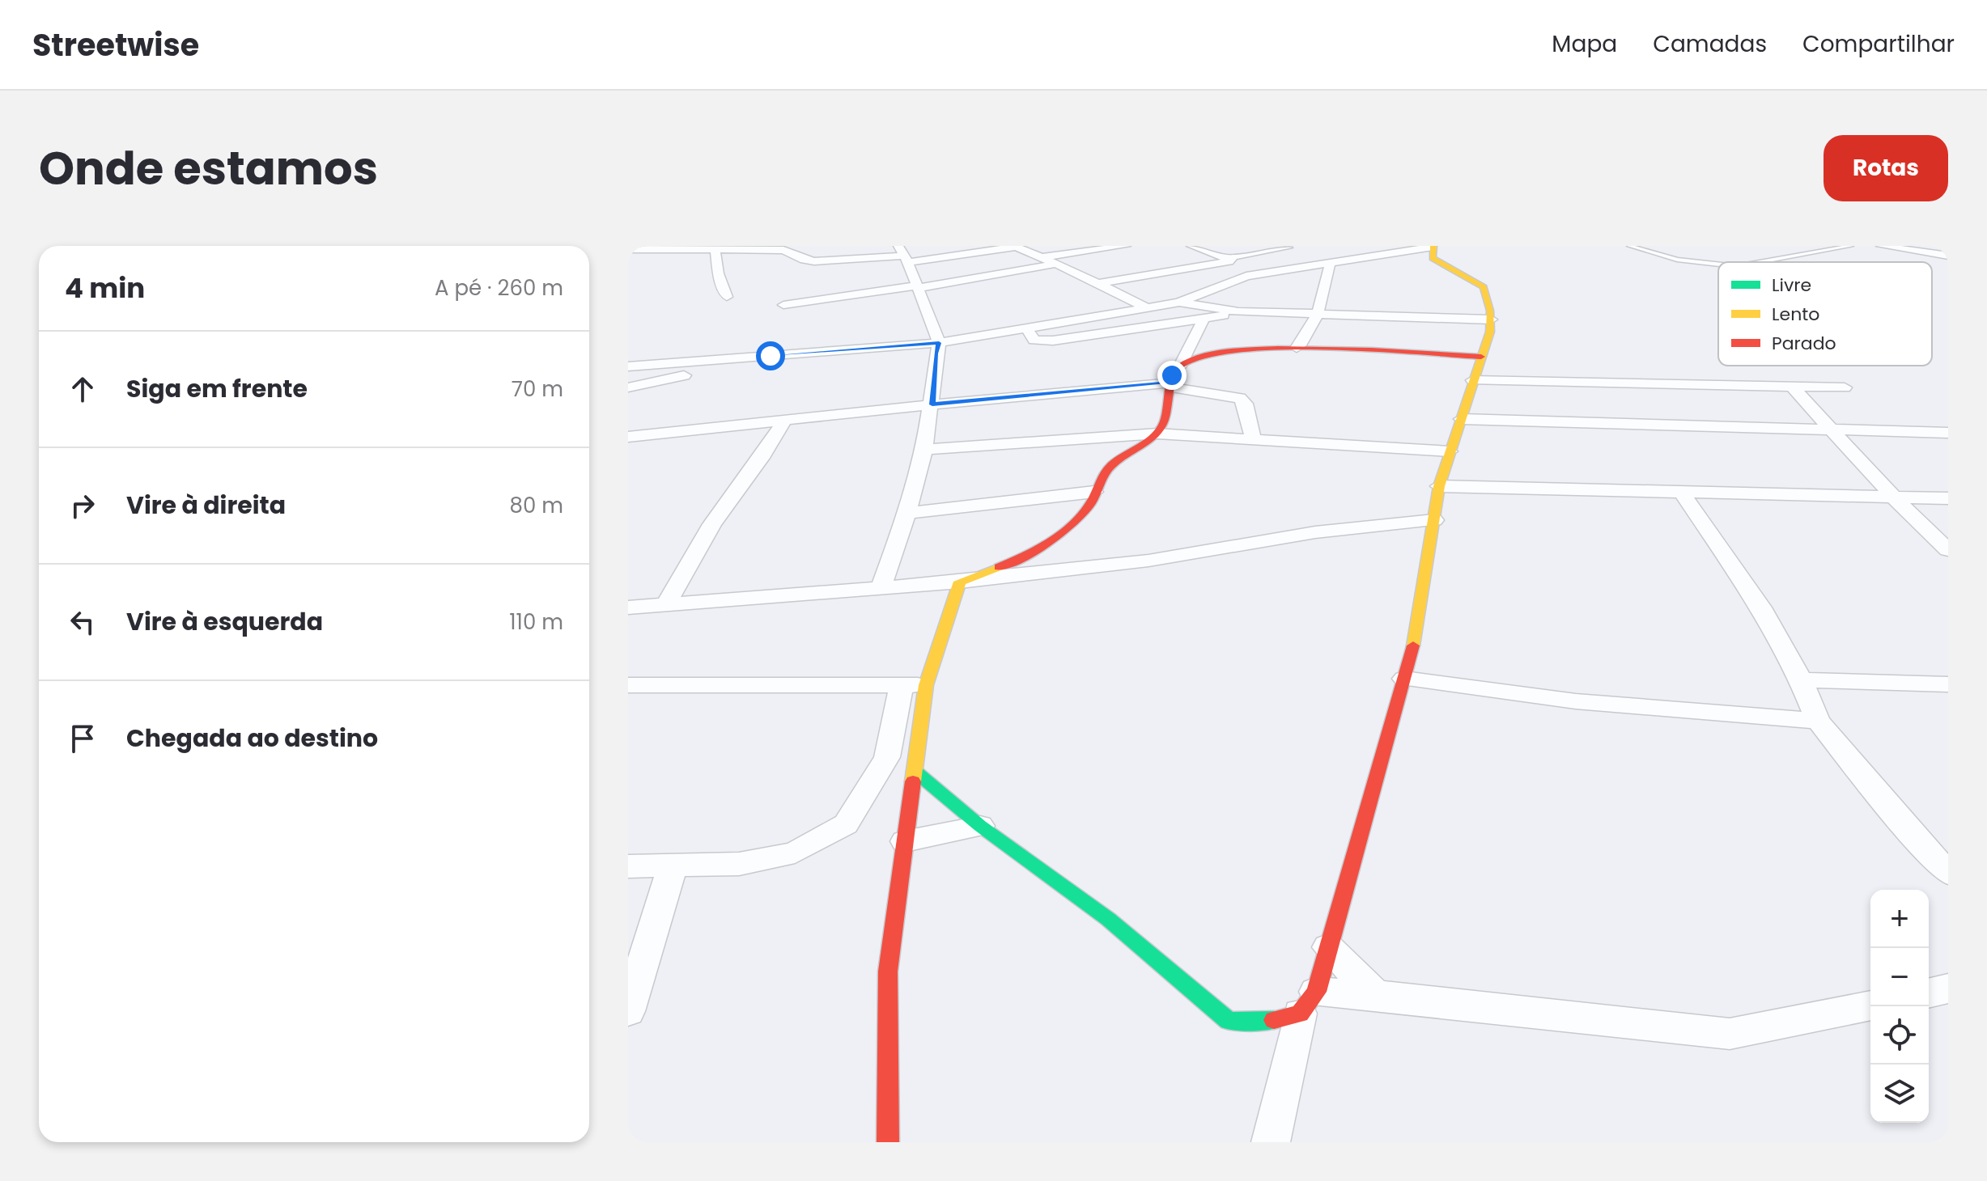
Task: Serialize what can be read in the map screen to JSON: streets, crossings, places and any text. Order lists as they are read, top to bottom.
{
  "legend": ["Livre", "Lento", "Parado"],
  "page": {
    "header": "Streetwise",
    "nav": ["Mapa", "Camadas", "Compartilhar"],
    "title": "Onde estamos",
    "buttons": "Rotas",
    "heading": ["4 min", "A pé · 260 m"],
    "list": [
      ["Siga em frente", "70 m"],
      ["Vire à direita", "80 m"],
      ["Vire à esquerda", "110 m"],
      "Chegada ao destino"
    ],
    "map_buttons": ["+", "−"]
  }
}
